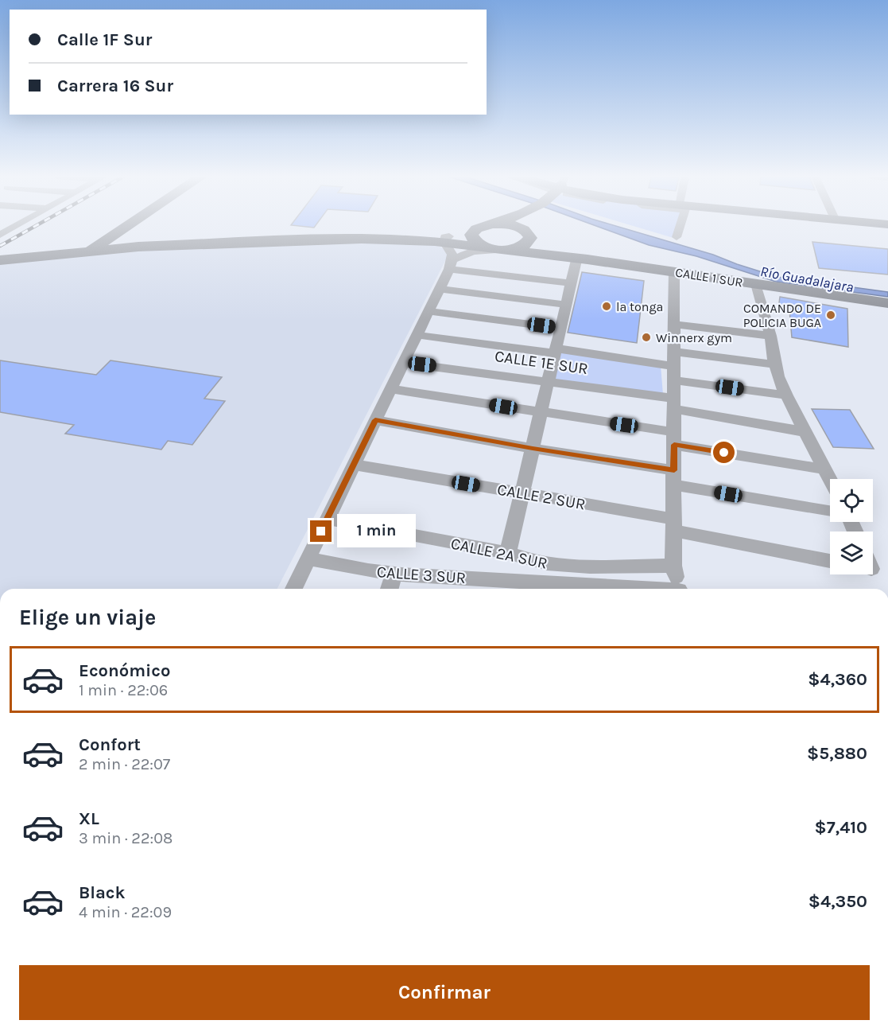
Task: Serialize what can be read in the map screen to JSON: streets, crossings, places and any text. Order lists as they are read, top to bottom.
{
  "streets": {
    "main road": ["CALLE 1 SUR"],
    "street": [
      "CALLE 1E SUR",
      "CALLE 2 SUR",
      "CALLE 2A SUR",
      "CALLE 3 SUR"
    ]
  },
  "water": ["Río Guadalajara"],
  "places": ["la tonga", "COMANDO DE POLICIA BUGA", "Winnerx gym"],
  "page": {
    "banner": ["Calle 1F Sur", "Carrera 16 Sur"],
    "bubble": "1 min",
    "heading": "Elige un viaje",
    "list": [
      {
        "name": "Económico",
        "note": "1 min · 22:06",
        "value": "$4,360"
      },
      {
        "name": "Confort",
        "note": "2 min · 22:07",
        "value": "$5,880"
      },
      {
        "name": "XL",
        "note": "3 min · 22:08",
        "value": "$7,410"
      },
      {
        "name": "Black",
        "note": "4 min · 22:09",
        "value": "$4,350"
      }
    ],
    "buttons": "Confirmar"
  }
}
